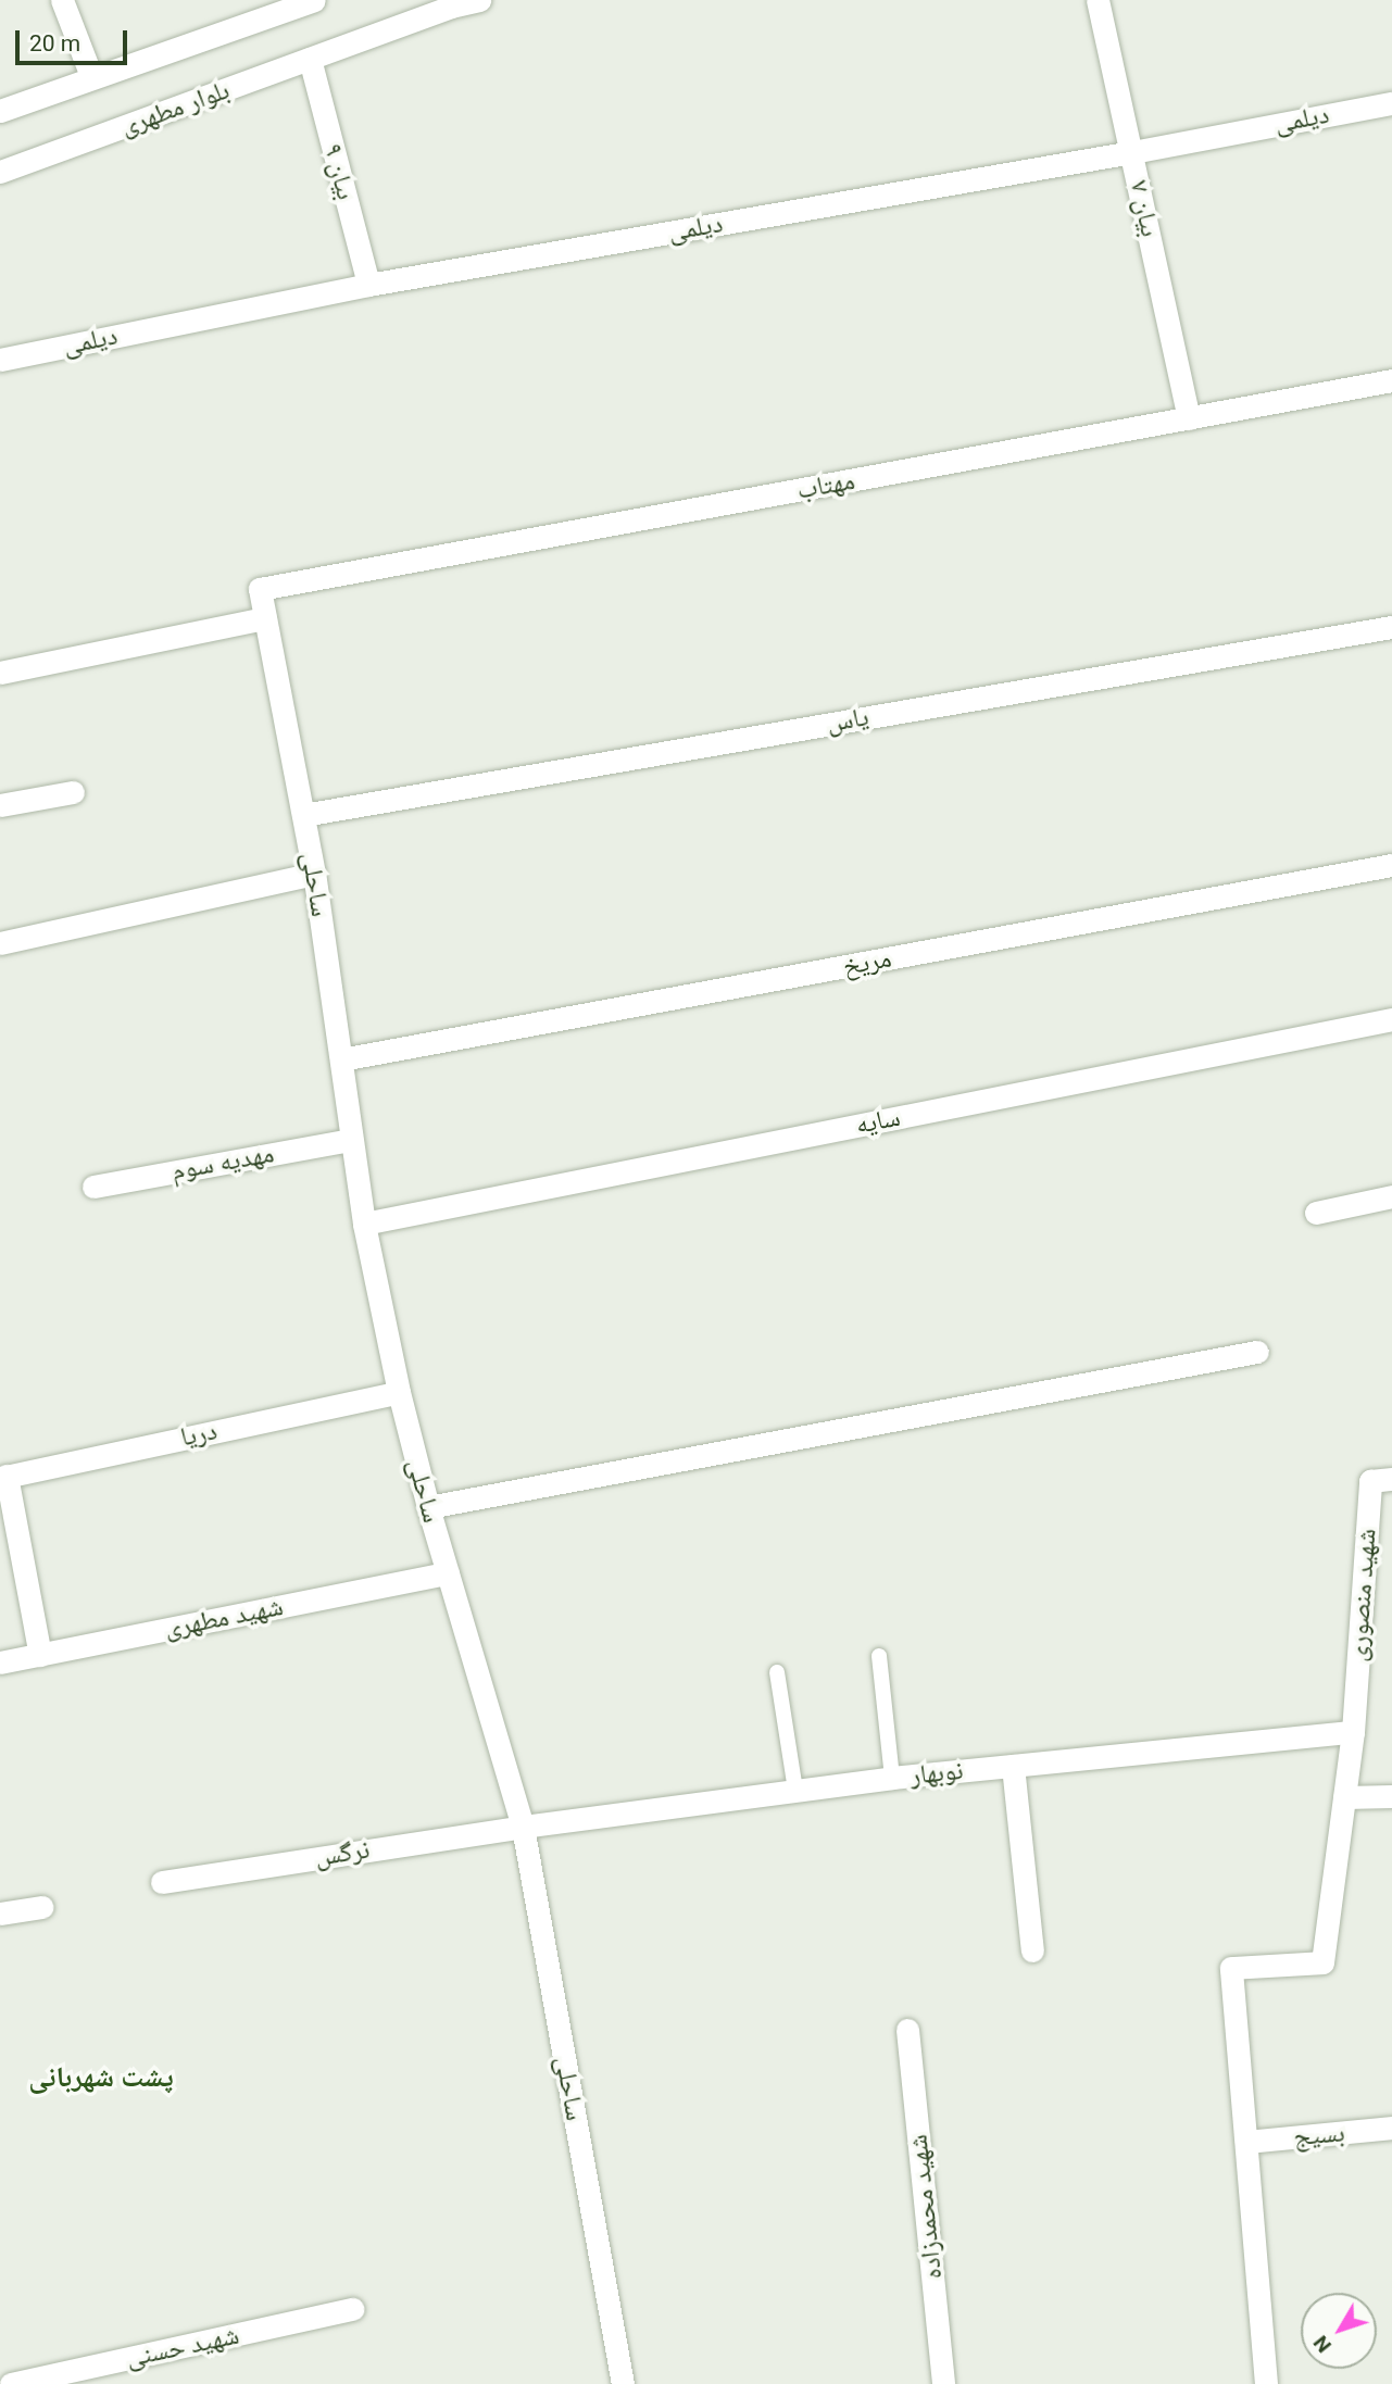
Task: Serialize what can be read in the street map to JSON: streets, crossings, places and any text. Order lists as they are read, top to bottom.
{
  "streets": {
    "street": [
      "بلوار مطهری",
      "دیلمی",
      "بیان ۹",
      "بیان ۷",
      "مهتاب",
      "یاس",
      "ساحلی",
      "مریخ",
      "سایه",
      "مهدیه سوم",
      "دریا",
      "شهید منصوری",
      "شهید مطهری",
      "نوبهار",
      "نرگس",
      "بسیج",
      "شهید محمدزاده",
      "شهید حسنی"
    ]
  },
  "crossings": [
    ["بلوار مطهری", "بیان ۹"],
    ["دیلمی", "بیان ۹"],
    ["دیلمی", "بیان ۷"],
    ["بیان ۷", "مهتاب"],
    ["مهتاب", "ساحلی"],
    ["یاس", "ساحلی"],
    ["ساحلی", "مریخ"],
    ["ساحلی", "سایه"],
    ["ساحلی", "مهدیه سوم"],
    ["ساحلی", "دریا"],
    ["ساحلی", "شهید مطهری"],
    ["ساحلی", "نوبهار"],
    ["ساحلی", "نرگس"],
    ["شهید منصوری", "نوبهار"],
    ["نوبهار", "نرگس"]
  ],
  "districts": ["پشت شهربانی"],
  "scale_bar": "20 m",
  "north": "bottom left"
}
